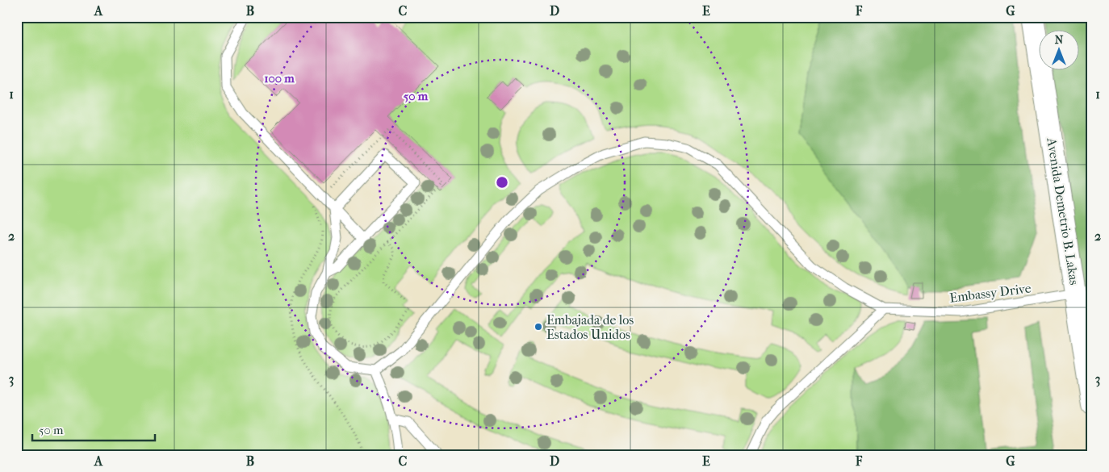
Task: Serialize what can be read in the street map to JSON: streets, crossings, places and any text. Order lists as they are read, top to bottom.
{
  "streets": {
    "street": ["Avenida Demetrio B. Lakas"],
    "lane": ["Embassy Drive"]
  },
  "crossings": [
    ["Avenida Demetrio B. Lakas", "Embassy Drive"]
  ],
  "places": ["Embajada de los Estados Unidos"],
  "scale_bar": "50 m",
  "north": "top",
  "grid": {
    "columns": [
      "A",
      "B",
      "C",
      "D",
      "E",
      "F",
      "G"
    ],
    "rows": ["1", "2", "3"]
  },
  "rings": ["100 m", "50 m"]
}
